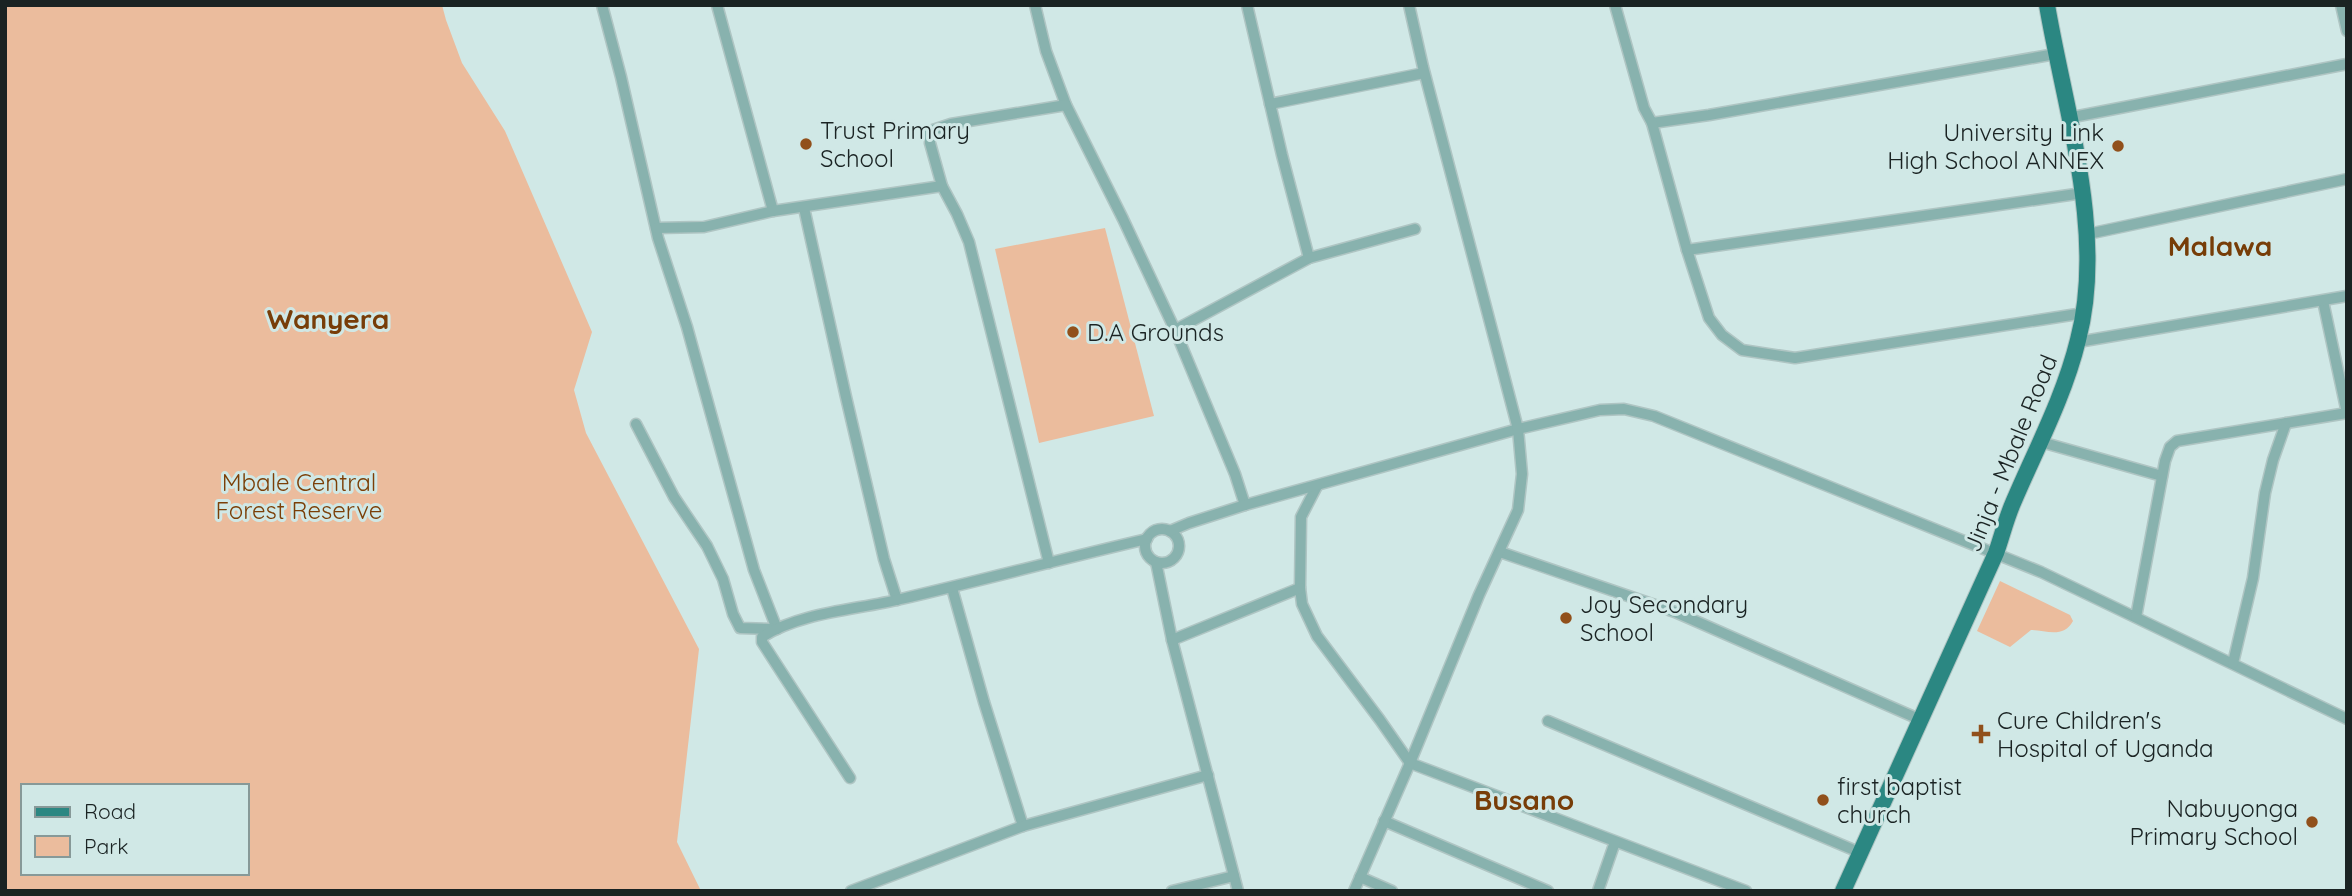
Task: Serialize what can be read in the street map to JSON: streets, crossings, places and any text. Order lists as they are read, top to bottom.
{
  "streets": {
    "main road": ["Jinja - Mbale Road"]
  },
  "districts": ["Malawa", "Wanyera", "Busano"],
  "parks": ["Mbale Central Forest Reserve"],
  "places": {
    "other": [
      "Trust Primary School",
      "University Link High School ANNEX",
      "D.A Grounds",
      "Joy Secondary School",
      "first baptist church",
      "Nabuyonga Primary School"
    ],
    "health": ["Cure Children's Hospital of Uganda"]
  },
  "legend": ["Road", "Park"]
}
